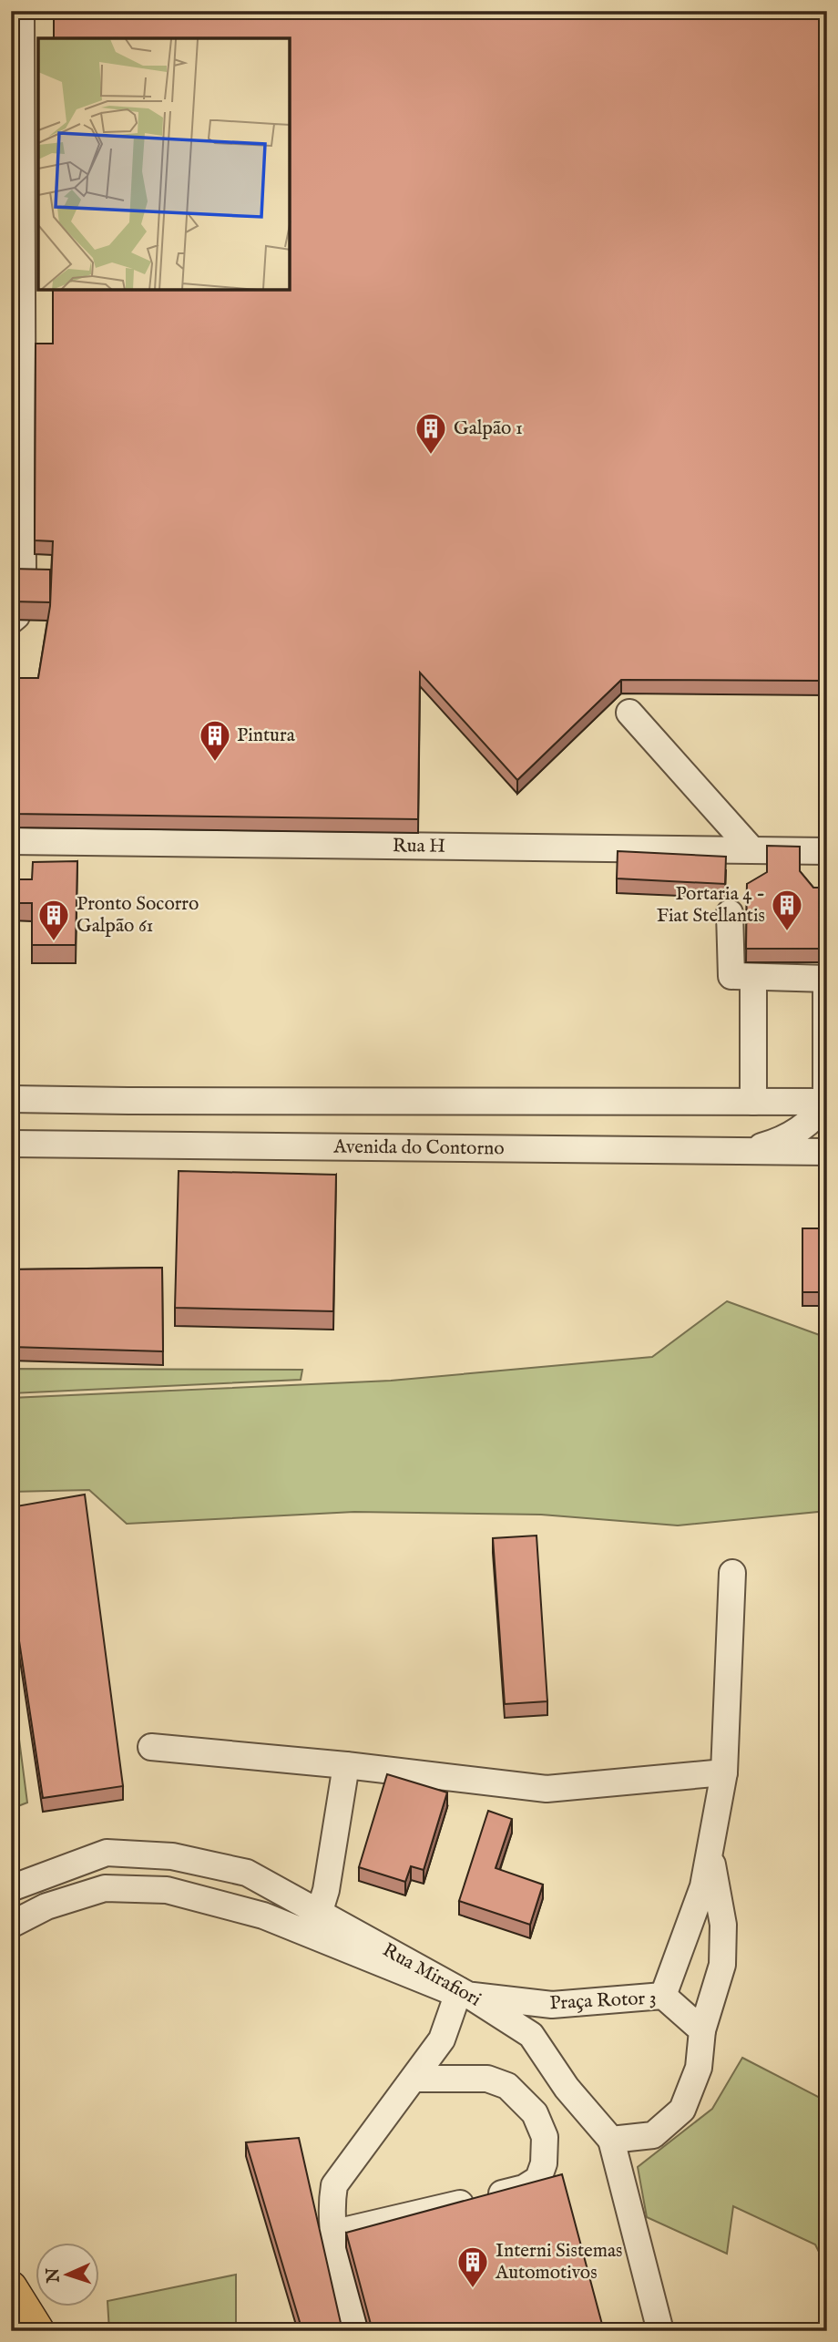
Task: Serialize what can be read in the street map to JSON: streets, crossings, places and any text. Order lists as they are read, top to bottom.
{
  "streets": {
    "street": [
      "Rua H",
      "Avenida do Contorno",
      "Rua Mirafiori",
      "Praça Rotor 3"
    ]
  },
  "crossings": [
    ["Rua Mirafiori", "Praça Rotor 3"]
  ],
  "places": {
    "building": [
      "Galpão 1",
      "Pintura",
      "Portaria 4 - Fiat Stellantis",
      "Pronto Socorro Galpão 61",
      "Interni Sistemas Automotivos"
    ]
  },
  "north": "left"
}
